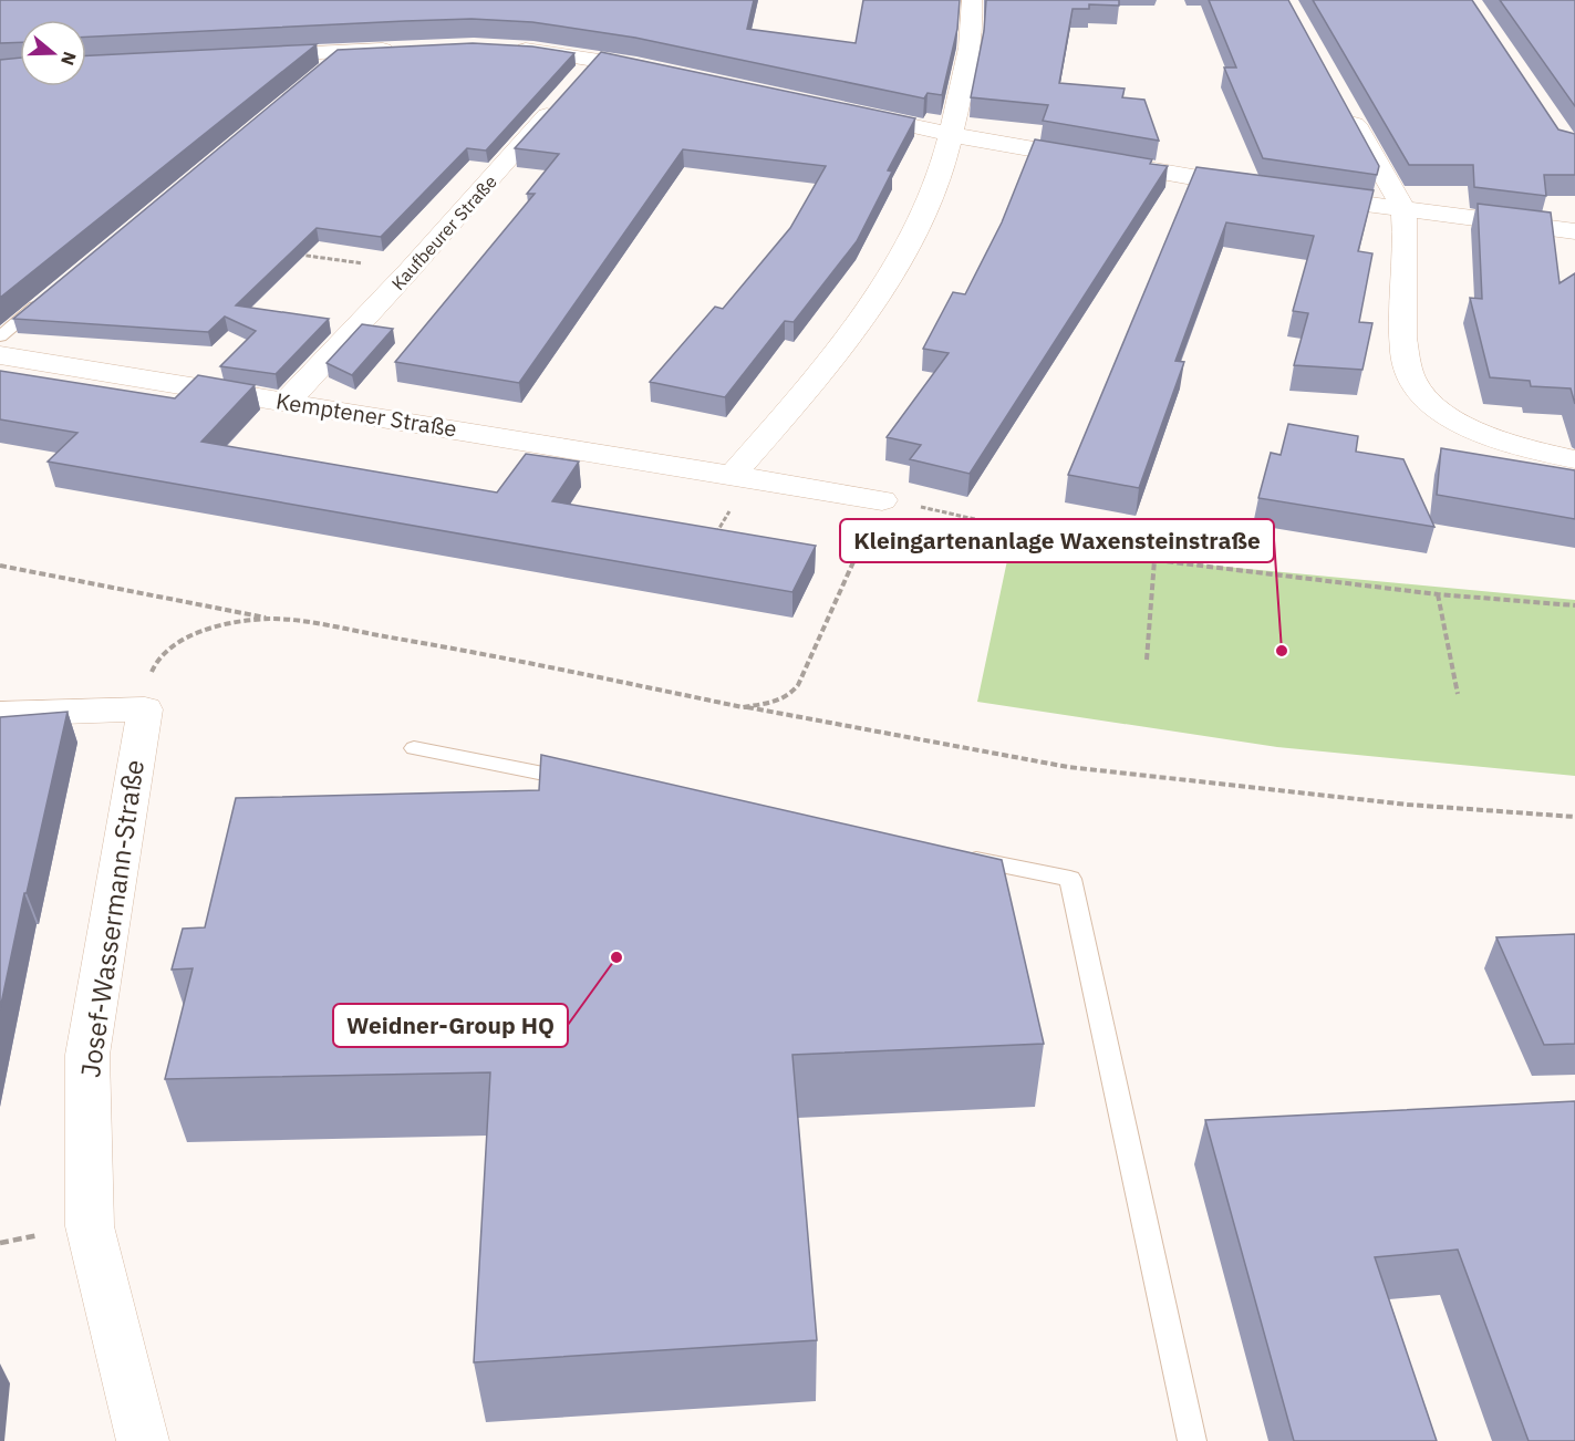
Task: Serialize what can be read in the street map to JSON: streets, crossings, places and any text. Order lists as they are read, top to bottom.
{
  "streets": {
    "street": ["Kaufbeurer Straße", "Kemptener Straße", "Josef-Wassermann-Straße"]
  },
  "crossings": [
    ["Kaufbeurer Straße", "Kemptener Straße"]
  ],
  "places": ["Kleingartenanlage Waxensteinstraße", "Weidner-Group HQ"],
  "north": "right"
}
